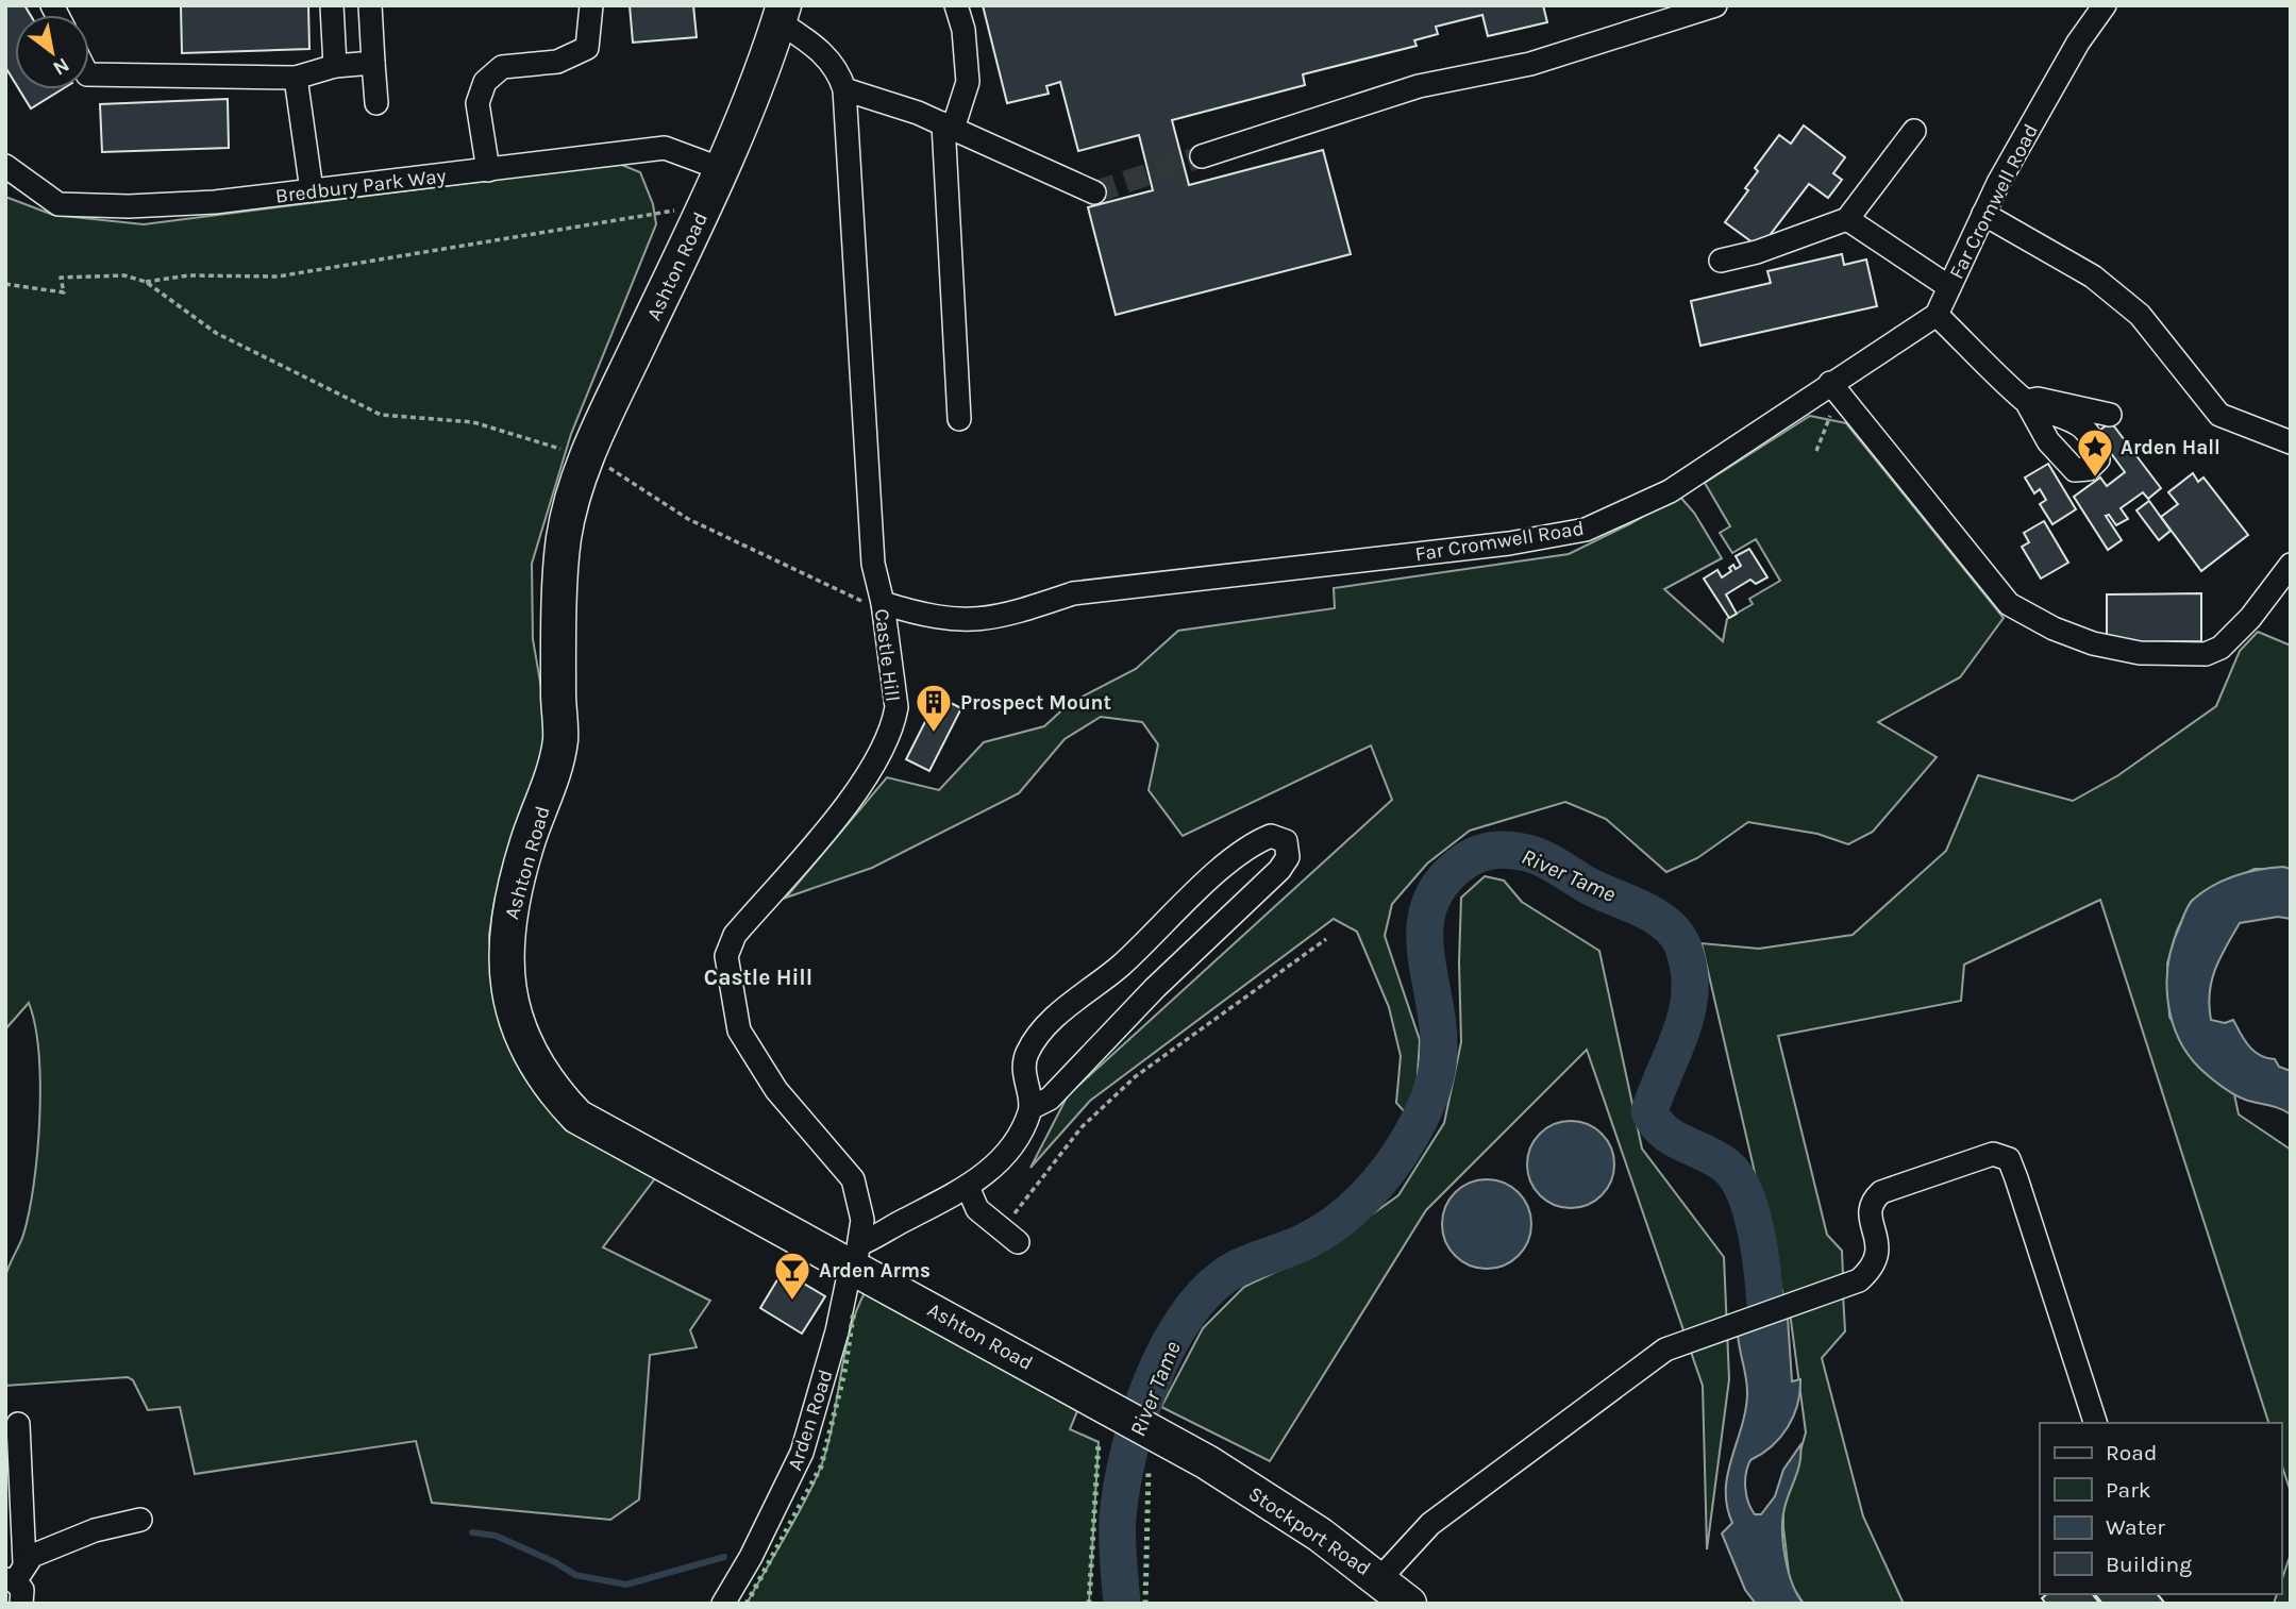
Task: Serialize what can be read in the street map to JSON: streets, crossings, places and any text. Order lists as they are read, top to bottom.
{
  "streets": {
    "highway": ["Ashton Road", "Stockport Road"],
    "street": [
      "Bredbury Park Way",
      "Far Cromwell Road",
      "Castle Hill",
      "Arden Road"
    ]
  },
  "crossings": [
    ["Bredbury Park Way", "Ashton Road"],
    ["Far Cromwell Road", "Castle Hill"],
    ["Ashton Road", "Castle Hill"],
    ["Ashton Road", "Arden Road"],
    ["Ashton Road", "Stockport Road"],
    ["Castle Hill", "Arden Road"]
  ],
  "districts": ["Castle Hill"],
  "water": ["River Tame"],
  "places": {
    "place": ["Arden Hall"],
    "building": ["Prospect Mount"],
    "bar": ["Arden Arms"]
  },
  "legend": [
    "Road",
    "Park",
    "Water",
    "Building"
  ],
  "north": "bottom right"
}
